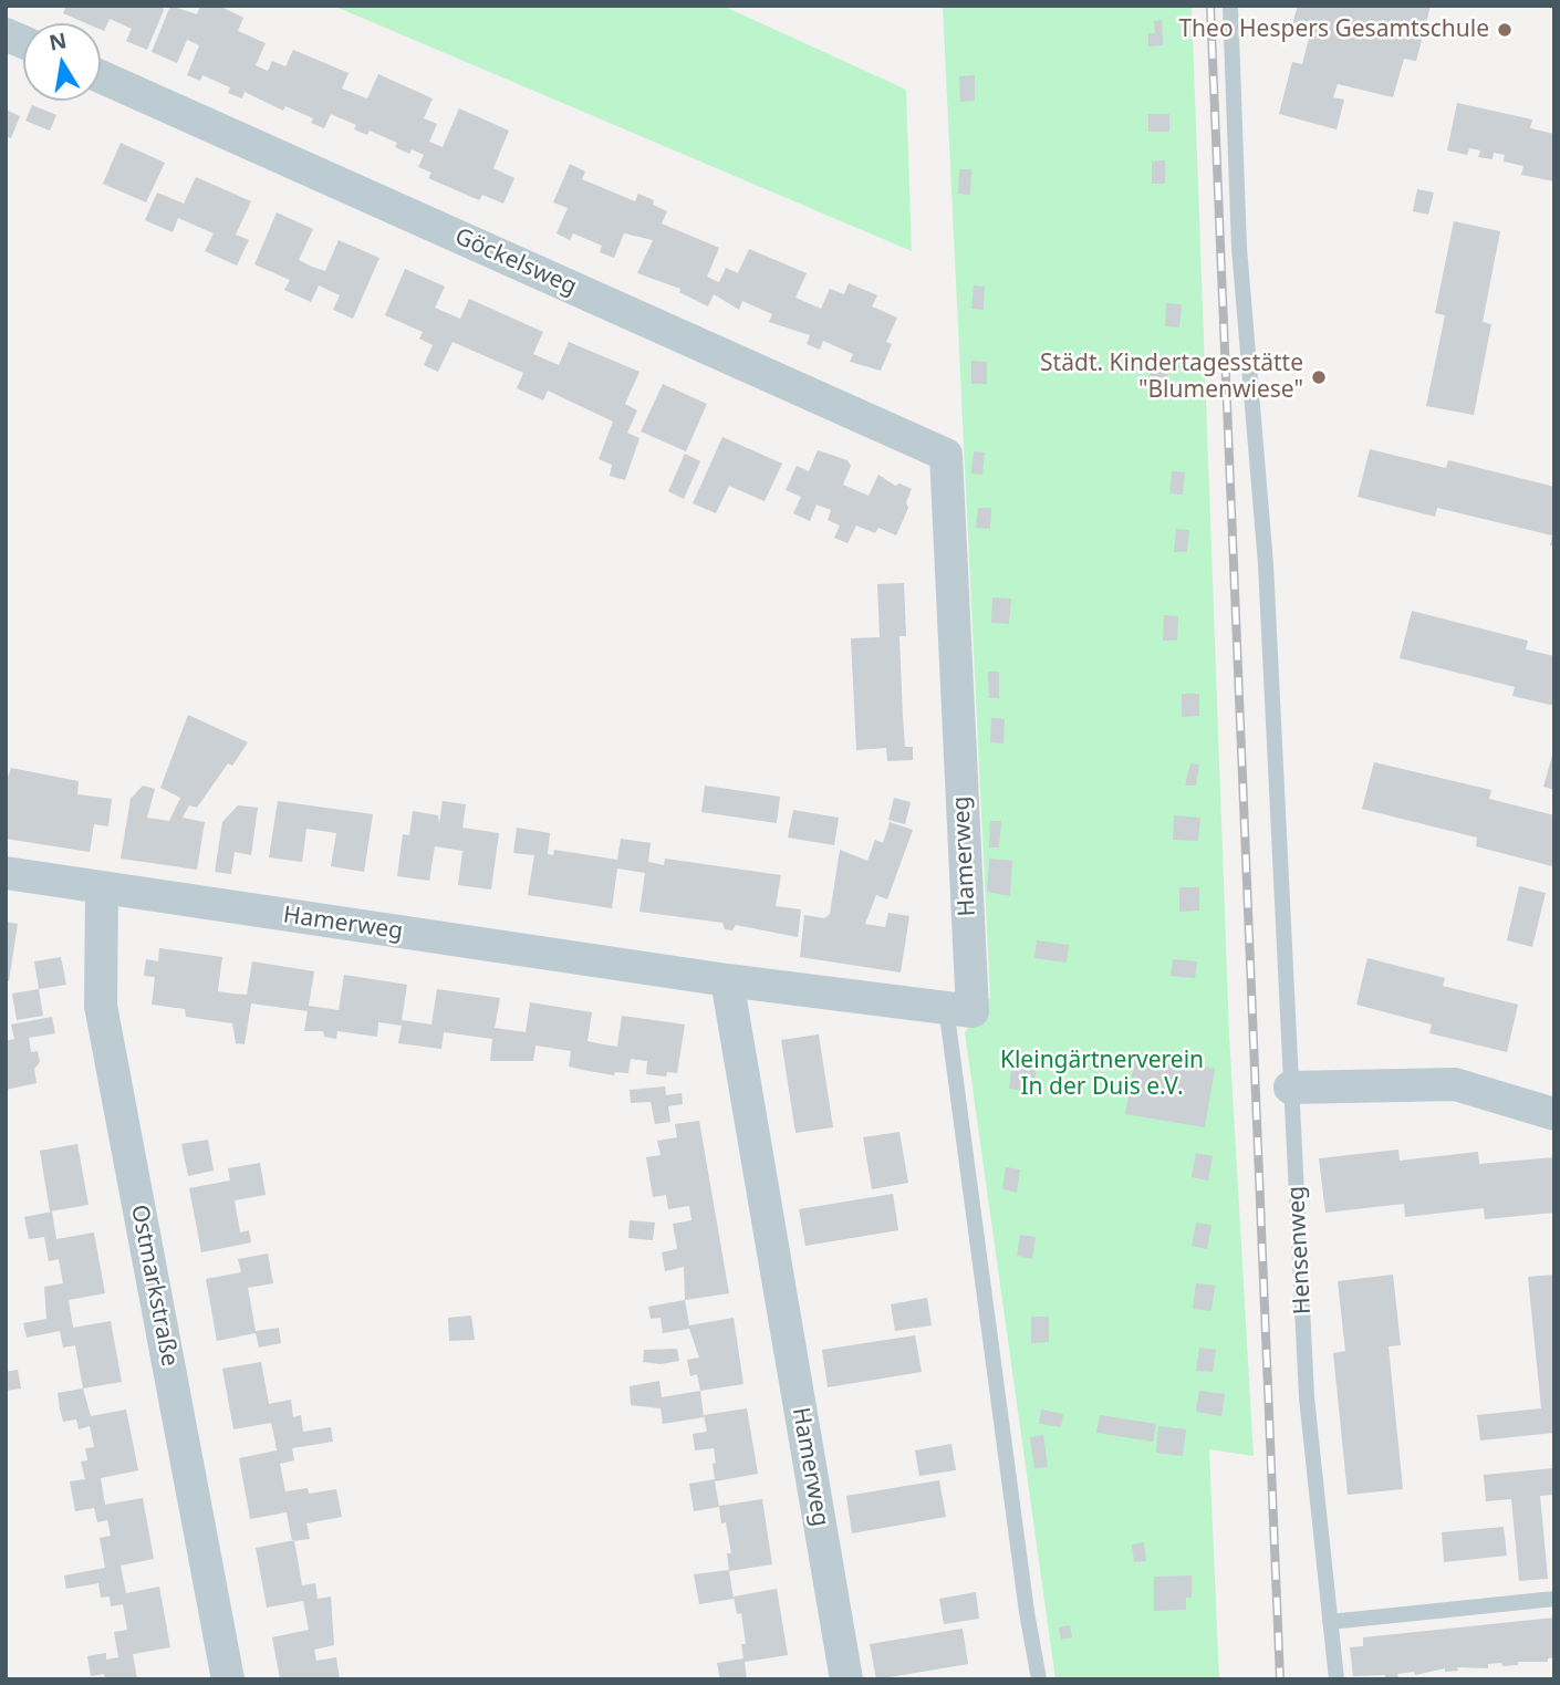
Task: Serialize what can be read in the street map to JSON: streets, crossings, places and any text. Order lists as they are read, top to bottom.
{
  "streets": {
    "street": ["Göckelsweg", "Hamerweg", "Ostmarkstraße"],
    "lane": ["Hensenweg"]
  },
  "crossings": [
    ["Göckelsweg", "Hamerweg"],
    ["Hamerweg", "Ostmarkstraße"]
  ],
  "parks": ["Kleingärtnerverein In der Duis e.V."],
  "places": ["Theo Hespers Gesamtschule", "Städt. Kindertagesstätte \"Blumenwiese\""],
  "north": "top"
}
